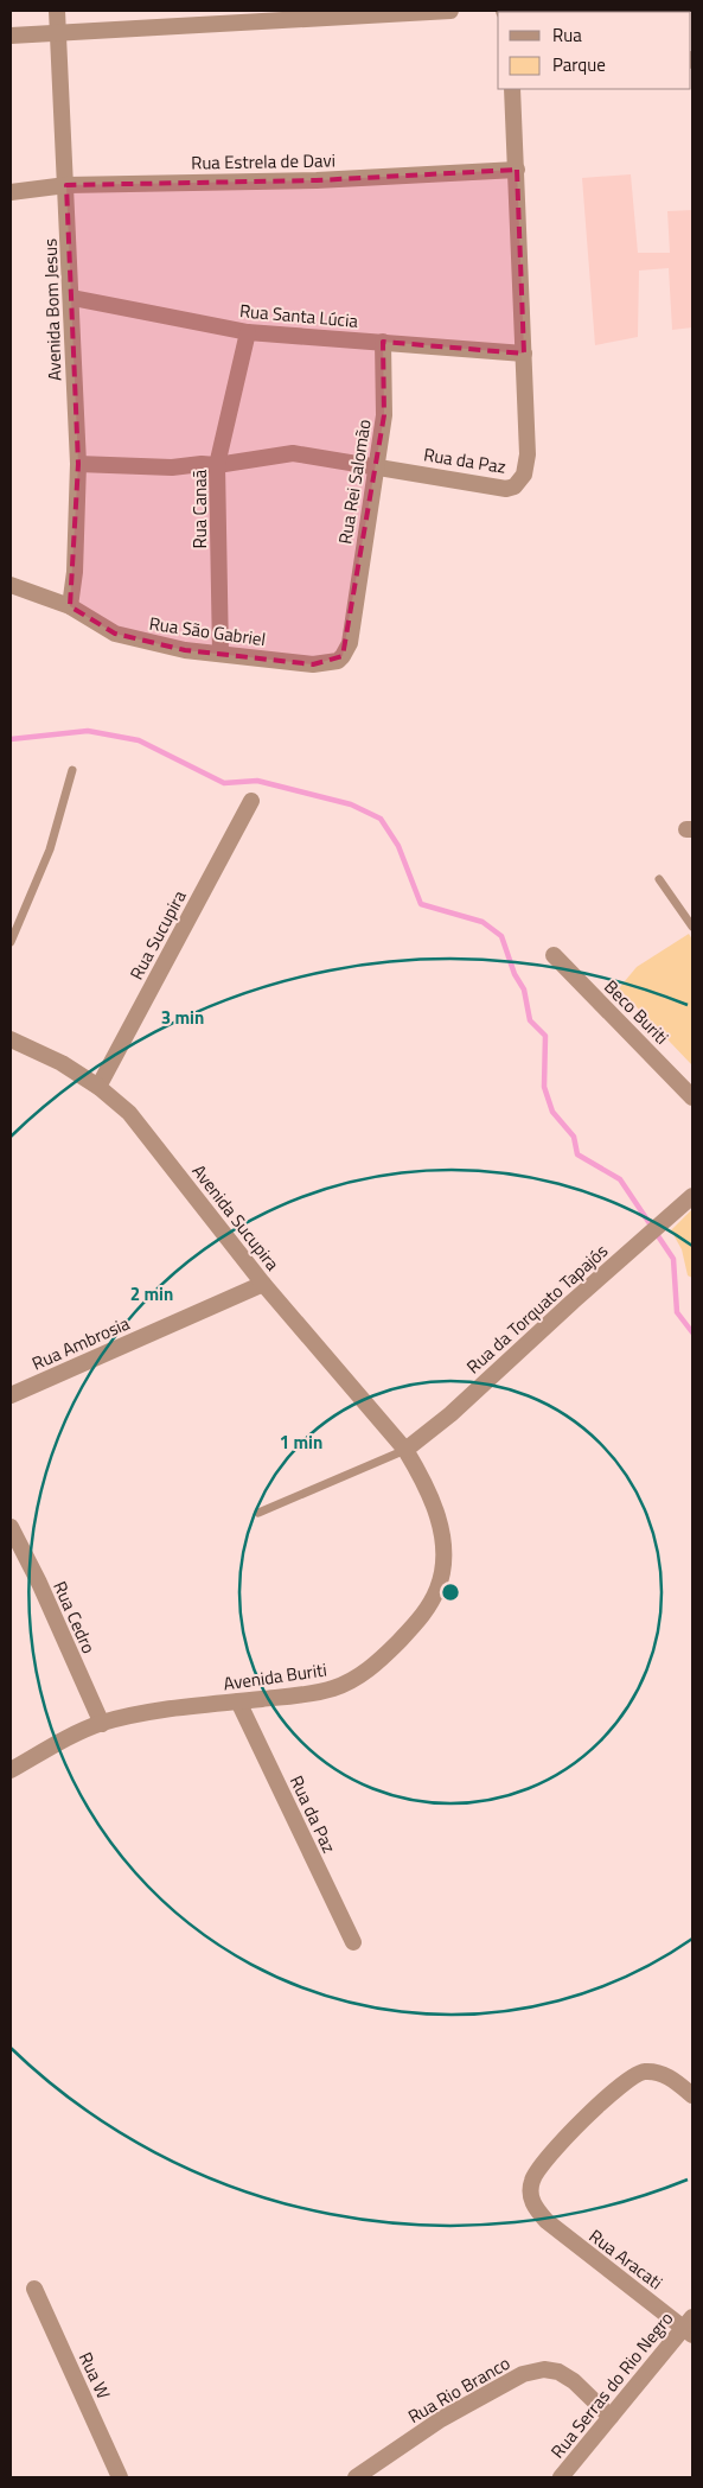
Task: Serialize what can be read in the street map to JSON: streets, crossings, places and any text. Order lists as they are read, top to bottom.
{
  "streets": {
    "street": [
      "Rua Estrela de Davi",
      "Avenida Bom Jesus",
      "Rua Santa Lúcia",
      "Rua da Paz",
      "Rua Rei Salomão",
      "Rua Canaã",
      "Rua São Gabriel",
      "Rua Sucupira",
      "Beco Buriti",
      "Avenida Sucupira",
      "Rua da Torquato Tapajós",
      "Rua Ambrosia",
      "Rua Cedro",
      "Avenida Buriti",
      "Rua Aracati",
      "Rua W",
      "Rua Serras do Rio Negro",
      "Rua Rio Branco"
    ]
  },
  "crossings": [
    ["Rua Estrela de Davi", "Avenida Bom Jesus"],
    ["Rua Estrela de Davi", "Rua da Paz"],
    ["Avenida Bom Jesus", "Rua Santa Lúcia"],
    ["Avenida Bom Jesus", "Rua da Paz"],
    ["Avenida Bom Jesus", "Rua São Gabriel"],
    ["Rua Santa Lúcia", "Rua da Paz"],
    ["Rua Santa Lúcia", "Rua Rei Salomão"],
    ["Rua Santa Lúcia", "Rua Canaã"],
    ["Rua da Paz", "Rua Rei Salomão"],
    ["Rua da Paz", "Rua Canaã"],
    ["Rua da Paz", "Avenida Buriti"],
    ["Rua Rei Salomão", "Rua São Gabriel"],
    ["Rua Canaã", "Rua São Gabriel"],
    ["Rua Sucupira", "Avenida Sucupira"],
    ["Avenida Sucupira", "Rua da Torquato Tapajós"],
    ["Avenida Sucupira", "Rua Ambrosia"],
    ["Avenida Sucupira", "Avenida Buriti"],
    ["Rua da Torquato Tapajós", "Avenida Buriti"],
    ["Rua Cedro", "Avenida Buriti"],
    ["Rua Aracati", "Rua Serras do Rio Negro"],
    ["Rua Serras do Rio Negro", "Rua Rio Branco"]
  ],
  "legend": ["Rua", "Parque"],
  "rings": ["3 min", "2 min", "1 min"]
}
